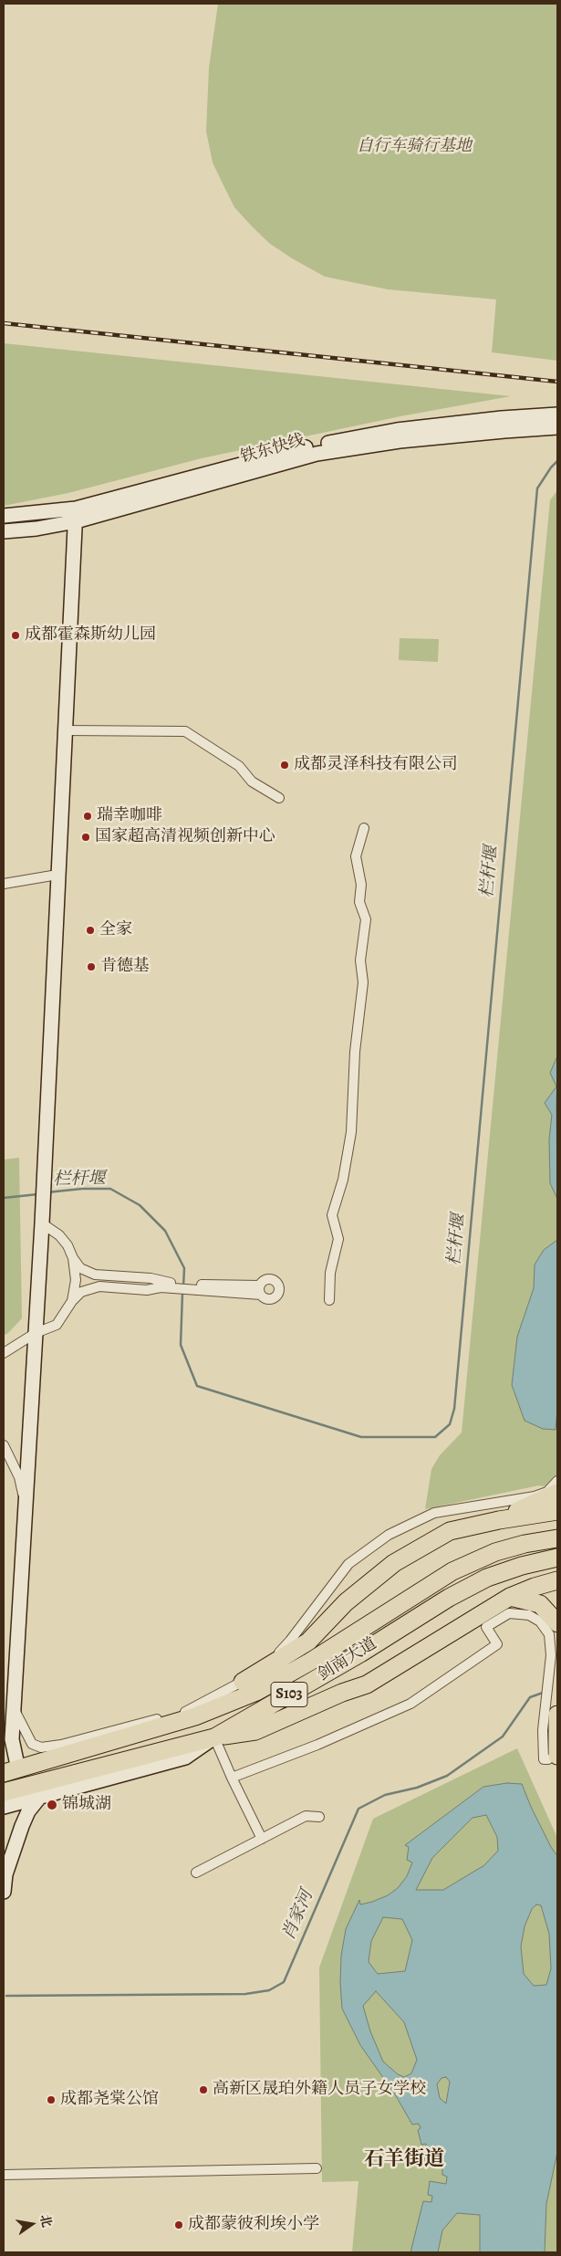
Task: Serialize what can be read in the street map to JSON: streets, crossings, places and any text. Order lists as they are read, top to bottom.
{
  "streets": {
    "highway": ["剑南大道", "S103"],
    "main road": ["铁东快线"]
  },
  "districts": ["石羊街道"],
  "water": ["栏杆堰", "肖家河"],
  "parks": ["自行车骑行基地"],
  "places": [
    "成都霍森斯幼儿园",
    "成都灵泽科技有限公司",
    "瑞幸咖啡",
    "国家超高清视频创新中心",
    "全家",
    "肯德基",
    "锦城湖",
    "高新区晟珀外籍人员子女学校",
    "成都尧棠公馆",
    "成都蒙彼利埃小学"
  ],
  "north": "right"
}
